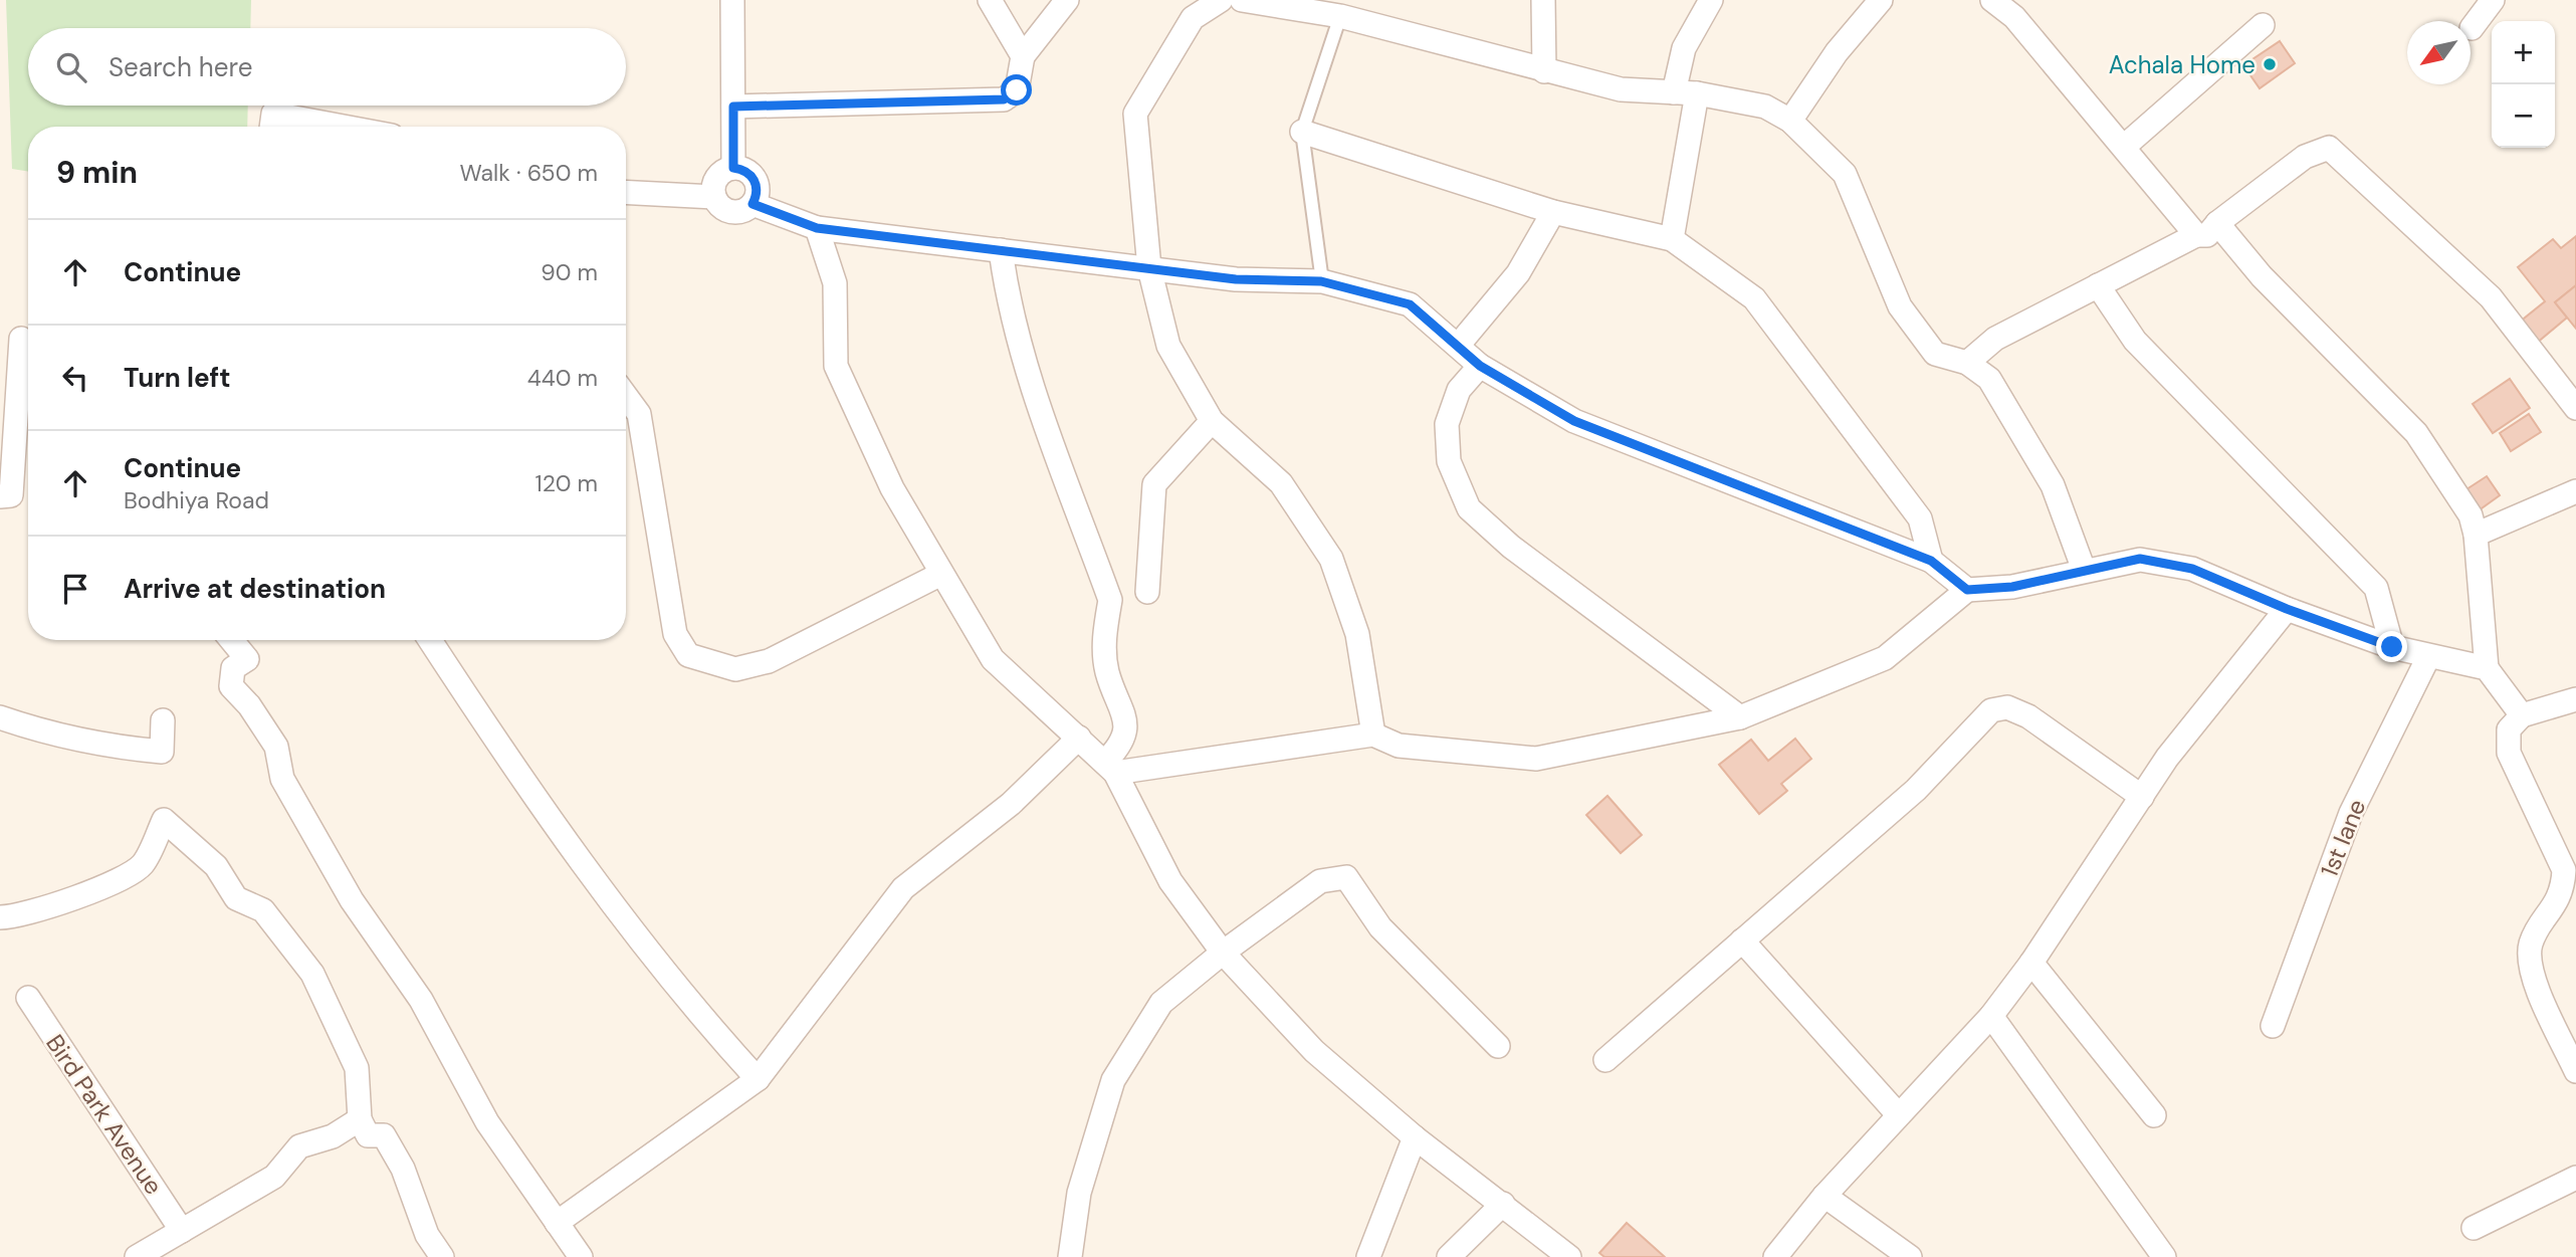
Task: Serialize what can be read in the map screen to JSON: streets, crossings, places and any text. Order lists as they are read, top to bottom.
{
  "streets": {
    "street": ["1st lane", "Bird Park Avenue"]
  },
  "places": ["Achala Home"],
  "north": "bottom left",
  "page": {
    "map_buttons": ["+", "−"],
    "search": "Search here",
    "heading": ["9 min", "Walk · 650 m"],
    "list": [
      ["Continue", "90 m"],
      ["Turn left", "440 m"],
      ["Continue", "Bodhiya Road", "120 m"],
      "Arrive at destination"
    ]
  }
}
